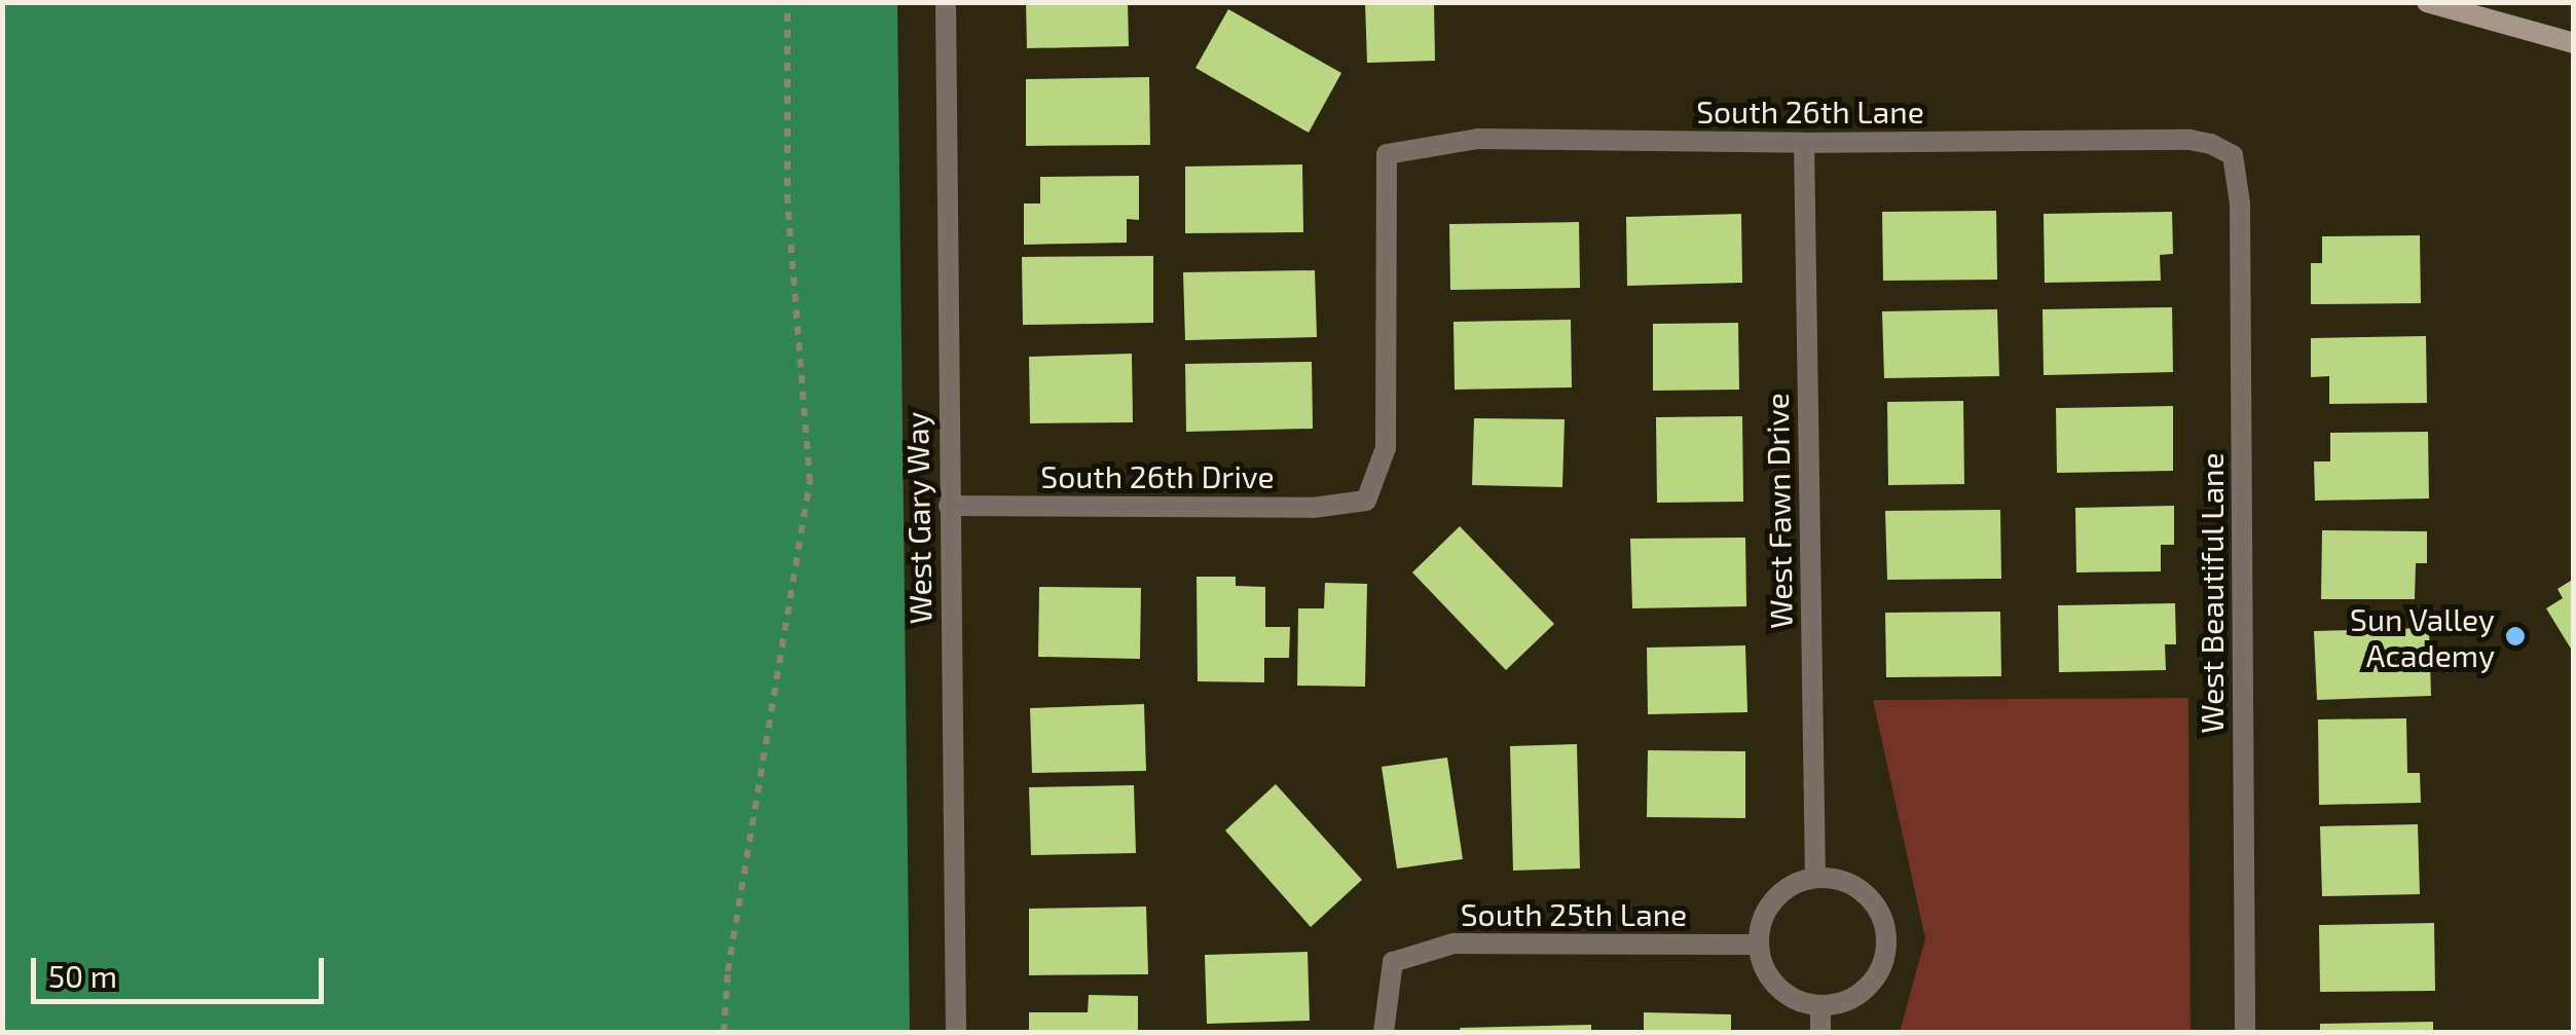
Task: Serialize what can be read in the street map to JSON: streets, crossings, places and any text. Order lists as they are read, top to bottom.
{
  "streets": {
    "street": [
      "South 26th Lane",
      "South 26th Drive",
      "West Fawn Drive",
      "West Gary Way",
      "West Beautiful Lane",
      "South 25th Lane"
    ]
  },
  "crossings": [
    ["South 26th Lane", "South 26th Drive"],
    ["South 26th Lane", "West Fawn Drive"],
    ["South 26th Lane", "West Beautiful Lane"],
    ["South 26th Drive", "West Gary Way"],
    ["West Fawn Drive", "South 25th Lane"]
  ],
  "places": ["Sun Valley Academy"],
  "scale_bar": "50 m"
}
